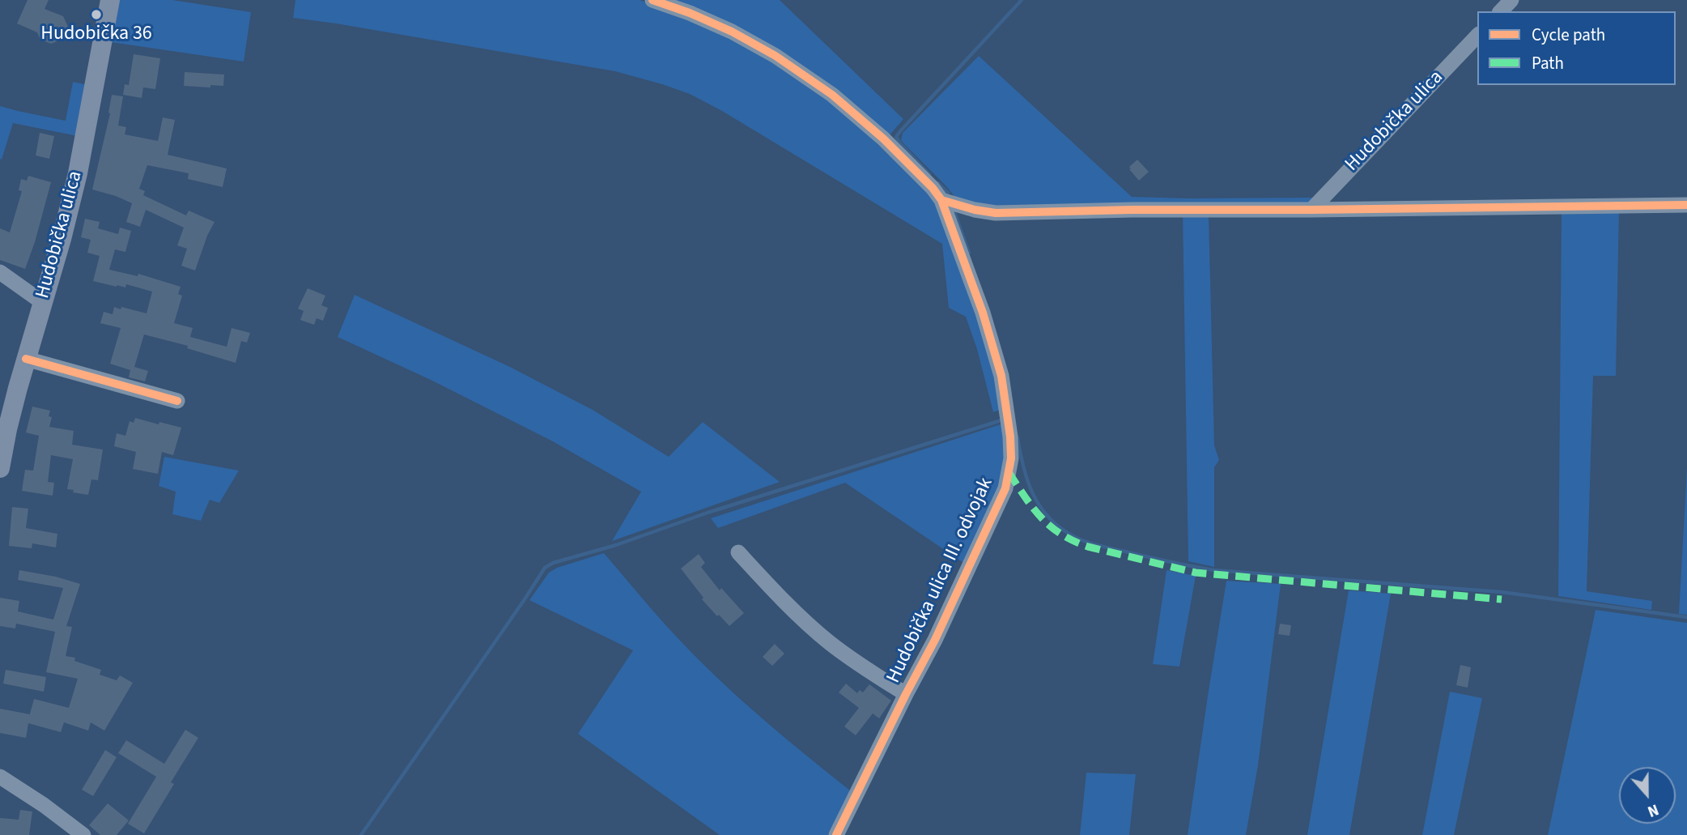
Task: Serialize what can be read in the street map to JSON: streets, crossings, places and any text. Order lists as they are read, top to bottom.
{
  "streets": {
    "main road": ["Hudobička ulica"],
    "street": ["Hudobička ulica III. odvojak"]
  },
  "places": ["Hudobička 36"],
  "legend": ["Cycle path", "Path"],
  "north": "bottom"
}
